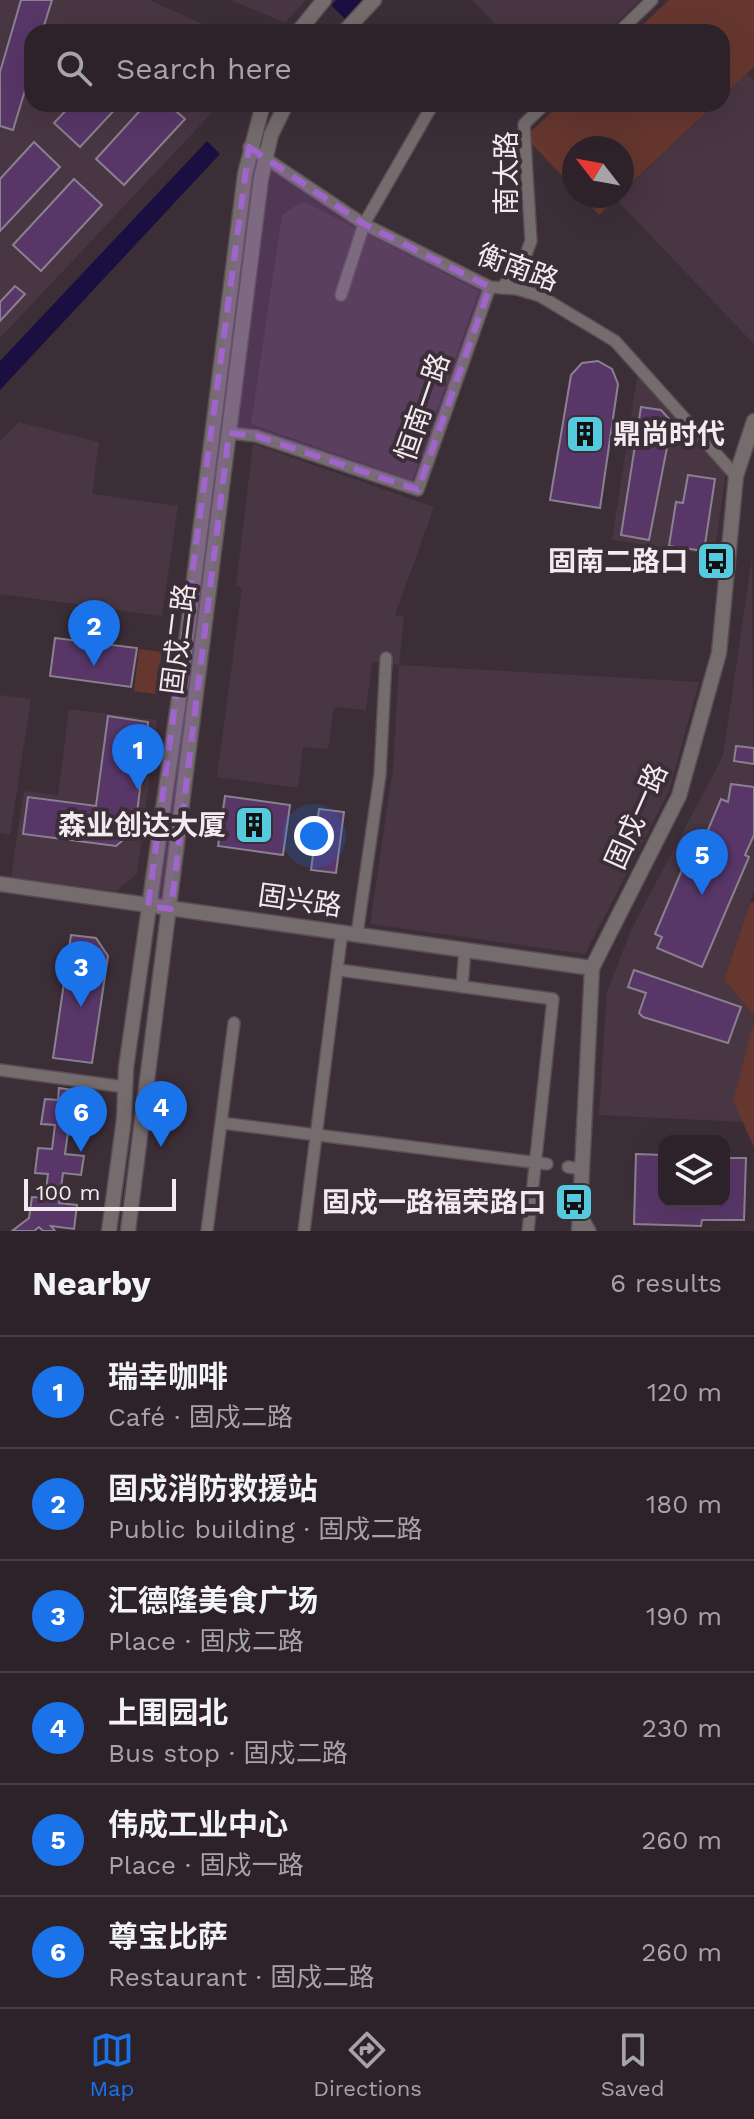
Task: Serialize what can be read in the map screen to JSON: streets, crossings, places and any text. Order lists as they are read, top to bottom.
{
  "streets": {
    "street": [
      "南太路",
      "衡南路",
      "恒南一路",
      "固戍二路",
      "固戍一路",
      "固兴路"
    ]
  },
  "crossings": [
    ["南太路", "衡南路"],
    ["南太路", "恒南一路"],
    ["衡南路", "恒南一路"],
    ["衡南路", "固戍二路"],
    ["衡南路", "固戍一路"],
    ["恒南一路", "固戍二路"],
    ["固戍二路", "固兴路"],
    ["固戍一路", "固兴路"]
  ],
  "places": {
    "building": ["鼎尚时代", "森业创达大厦"],
    "bus stop": ["固南二路口", "固戍一路福荣路口"]
  },
  "scale_bar": "100 m",
  "north": "top left",
  "page": {
    "search": "Search here",
    "pins": [
      "2",
      "1",
      "5",
      "3",
      "4",
      "6"
    ],
    "scale": "100 m",
    "heading": ["Nearby", "6 results"],
    "list": [
      {
        "mark": "1",
        "name": "瑞幸咖啡",
        "note": "Café · 固戍二路",
        "value": "120 m"
      },
      {
        "mark": "2",
        "name": "固戍消防救援站",
        "note": "Public building · 固戍二路",
        "value": "180 m"
      },
      {
        "mark": "3",
        "name": "汇德隆美食广场",
        "note": "Place · 固戍二路",
        "value": "190 m"
      },
      {
        "mark": "4",
        "name": "上围园北",
        "note": "Bus stop · 固戍二路",
        "value": "230 m"
      },
      {
        "mark": "5",
        "name": "伟成工业中心",
        "note": "Place · 固戍一路",
        "value": "260 m"
      },
      {
        "mark": "6",
        "name": "尊宝比萨",
        "note": "Restaurant · 固戍二路",
        "value": "260 m"
      }
    ],
    "nav": ["Map", "Directions", "Saved"]
  }
}
